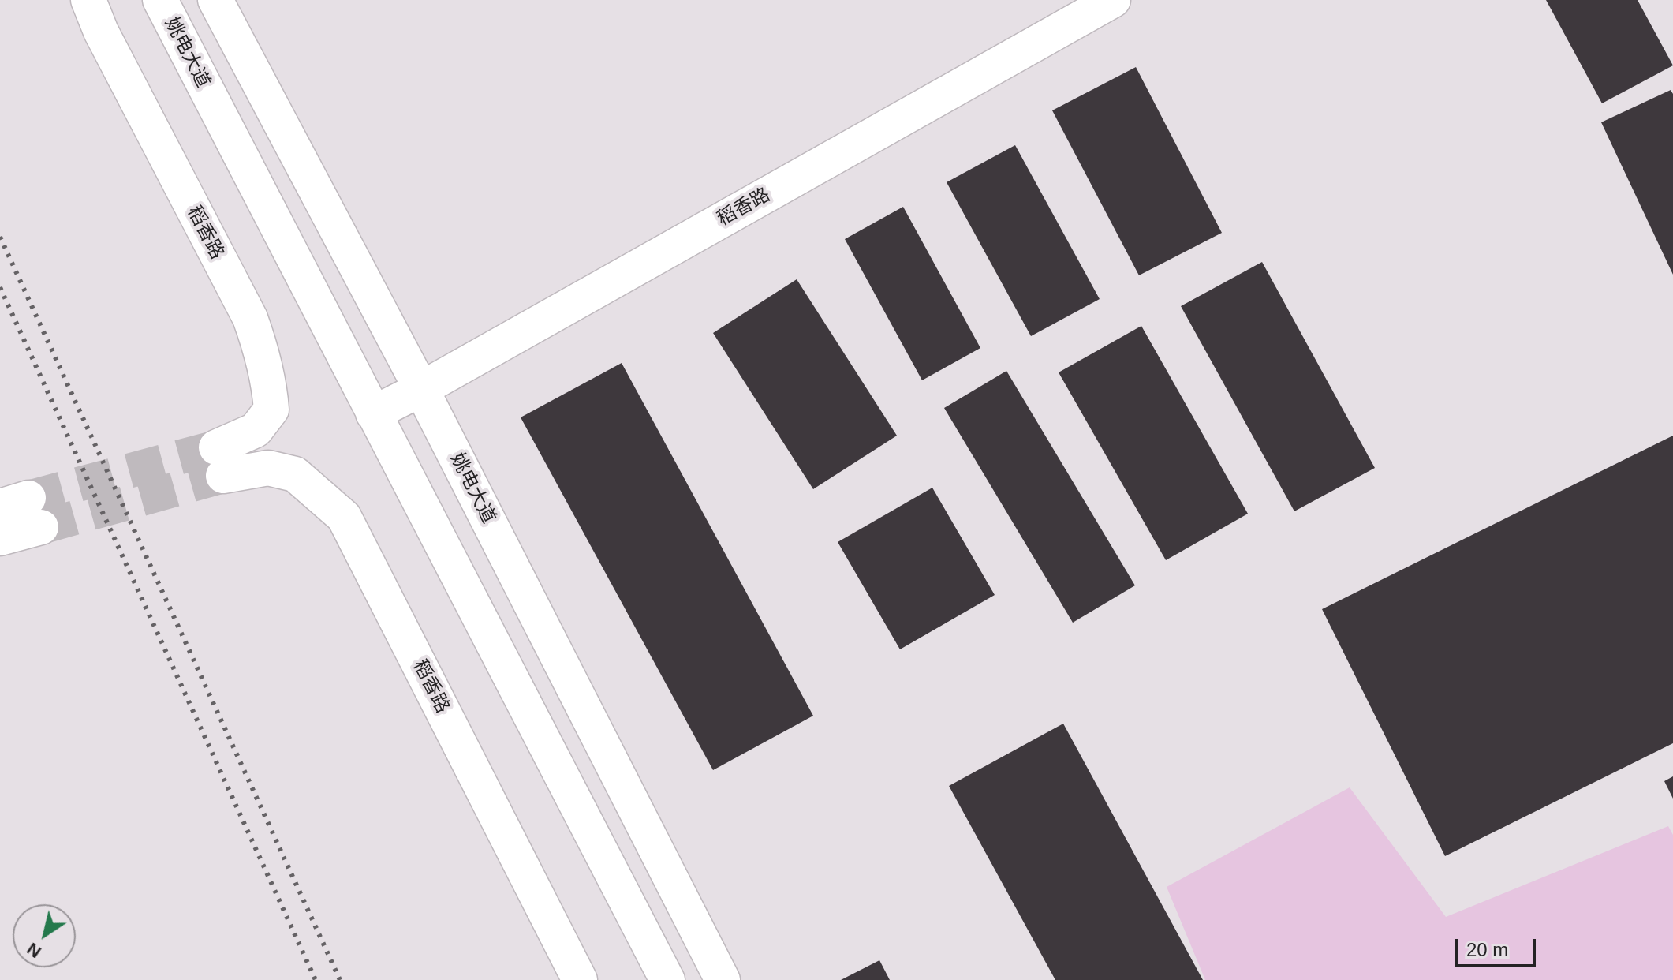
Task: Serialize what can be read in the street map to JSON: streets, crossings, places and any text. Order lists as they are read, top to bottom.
{
  "streets": {
    "main road": ["姚电大道", "稻香路"]
  },
  "crossings": [
    ["姚电大道", "稻香路"]
  ],
  "scale_bar": "20 m",
  "north": "bottom left"
}
